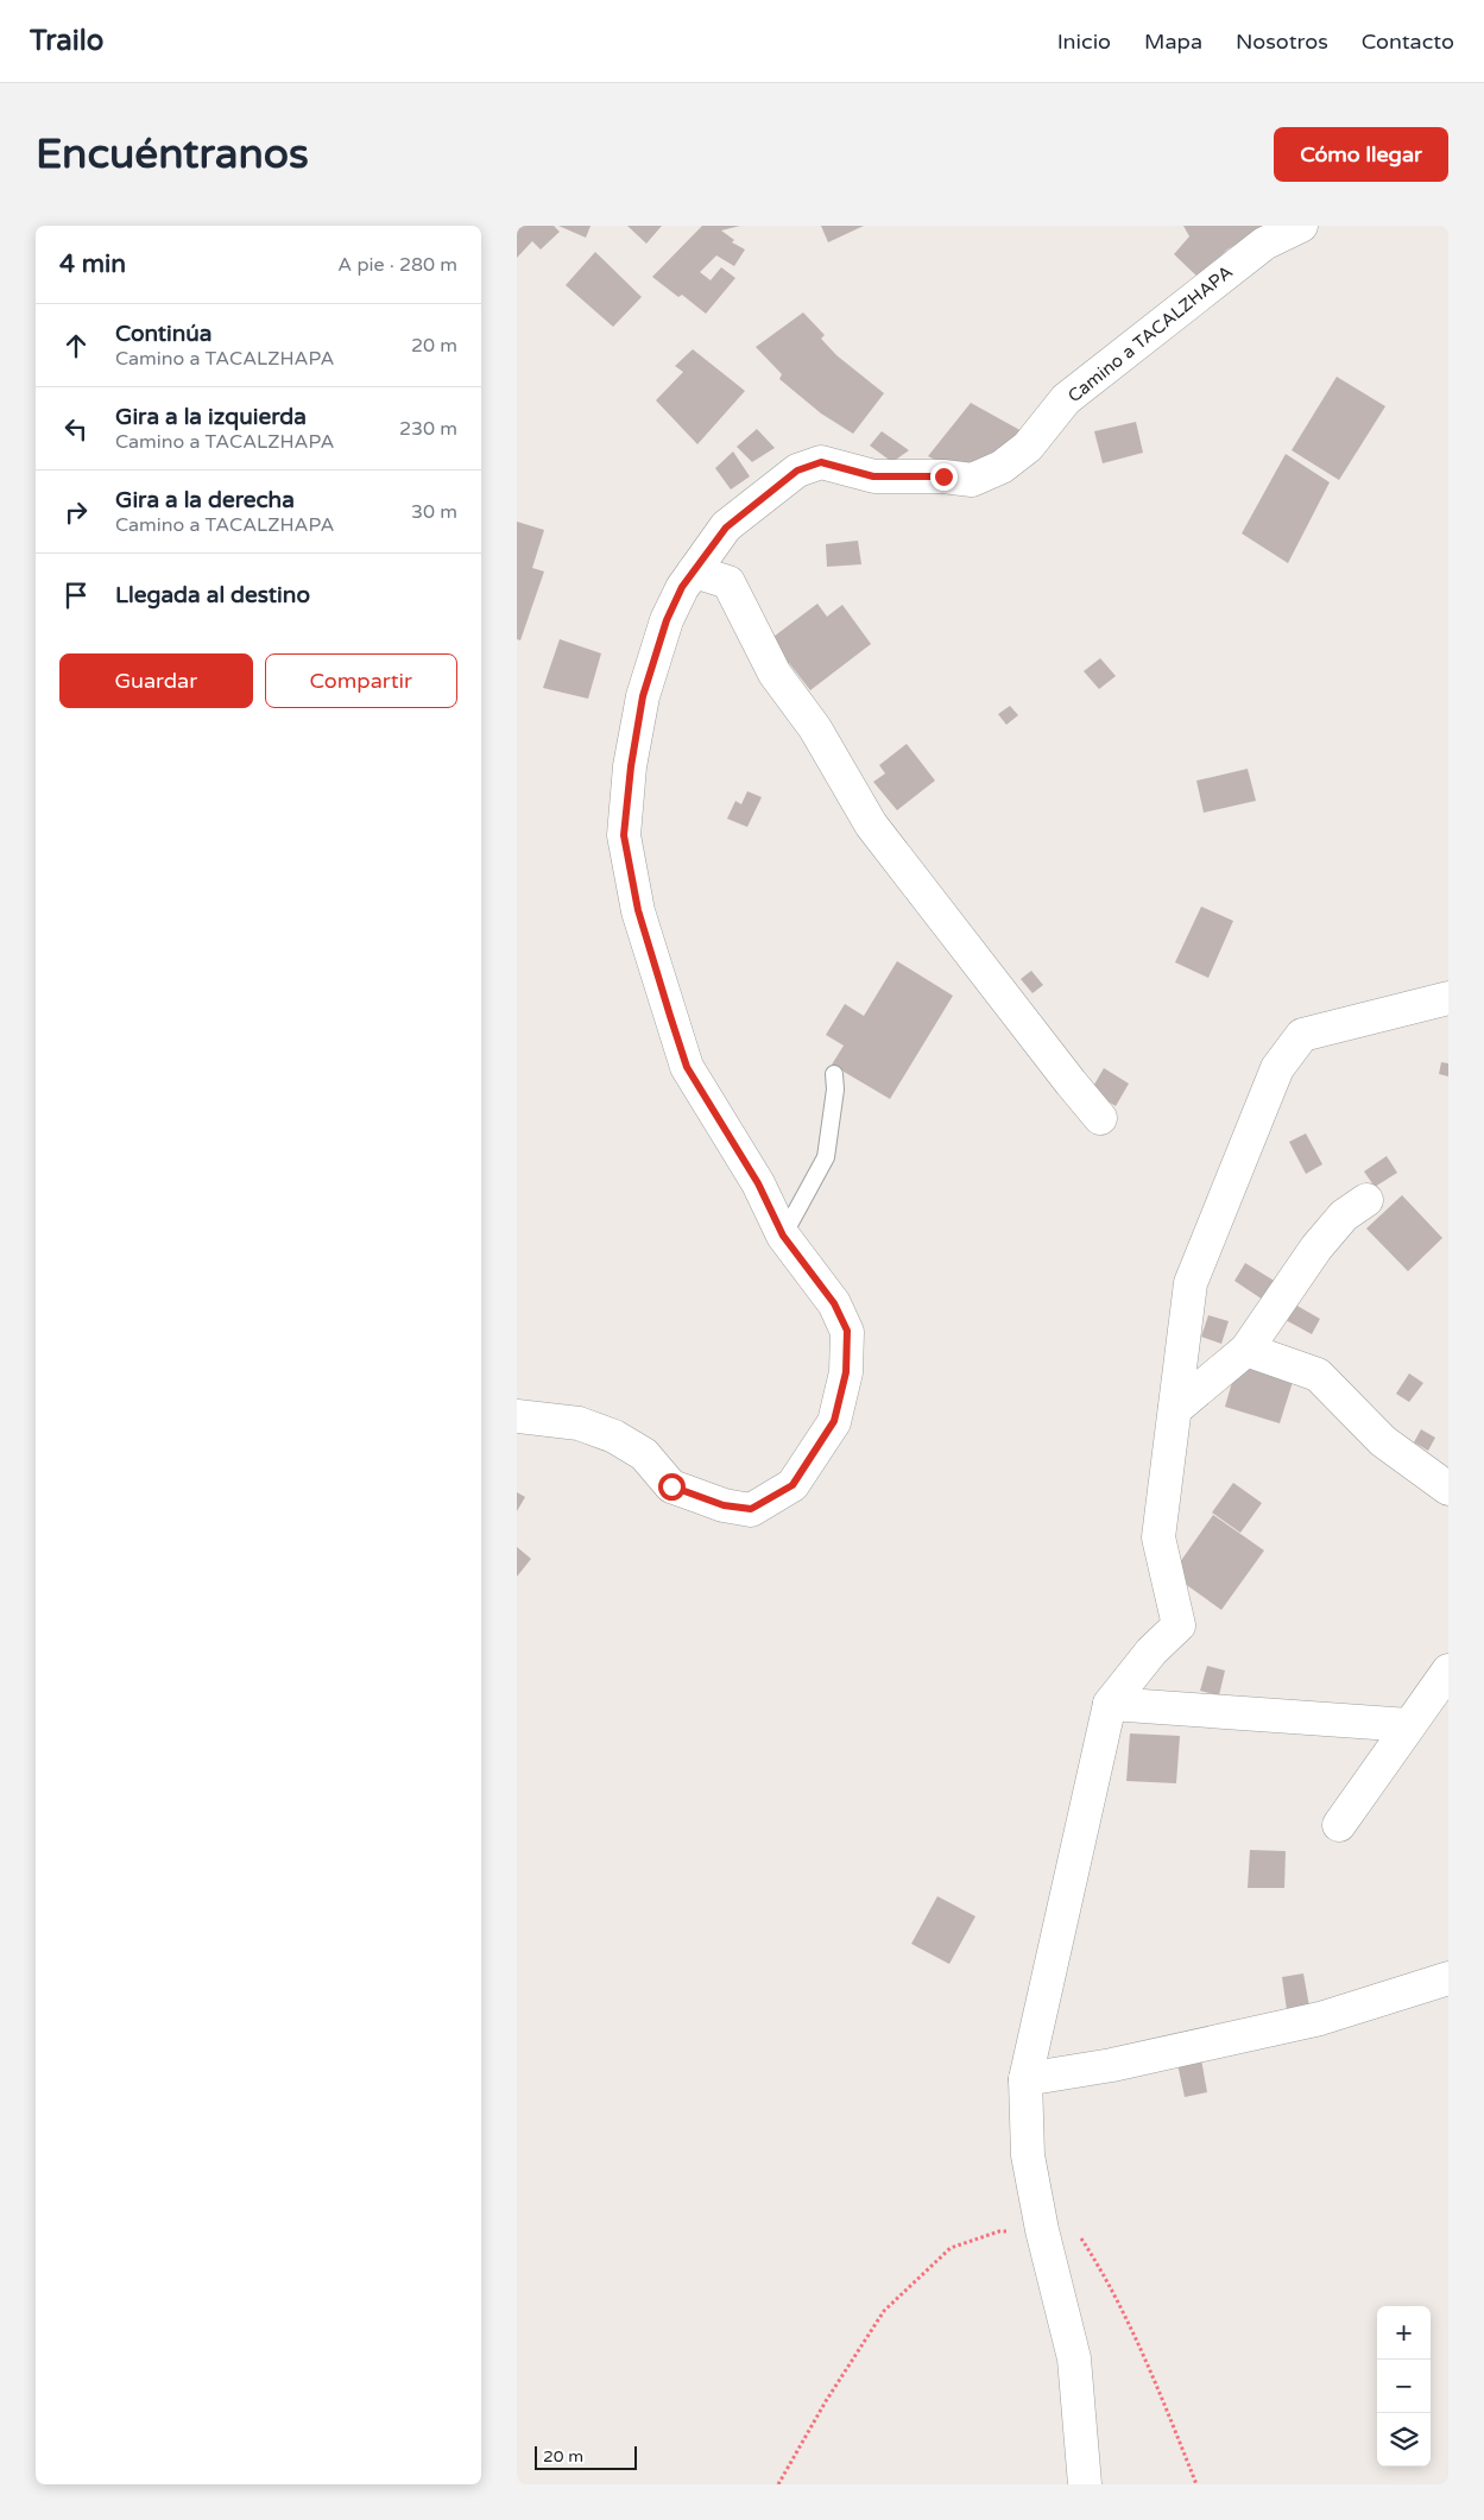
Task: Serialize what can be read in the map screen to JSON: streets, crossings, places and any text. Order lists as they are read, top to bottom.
{
  "streets": {
    "street": ["Camino a TACALZHAPA"]
  },
  "scale_bar": "20 m",
  "page": {
    "header": "Trailo",
    "nav": [
      "Inicio",
      "Mapa",
      "Nosotros",
      "Contacto"
    ],
    "buttons": [
      "Cómo llegar",
      ["Guardar", "Compartir"]
    ],
    "title": "Encuéntranos",
    "heading": ["4 min", "A pie · 280 m"],
    "list": [
      ["Continúa", "Camino a TACALZHAPA", "20 m"],
      ["Gira a la izquierda", "Camino a TACALZHAPA", "230 m"],
      ["Gira a la derecha", "Camino a TACALZHAPA", "30 m"],
      "Llegada al destino"
    ],
    "map_buttons": ["+", "−"],
    "scale": "20 m"
  }
}
